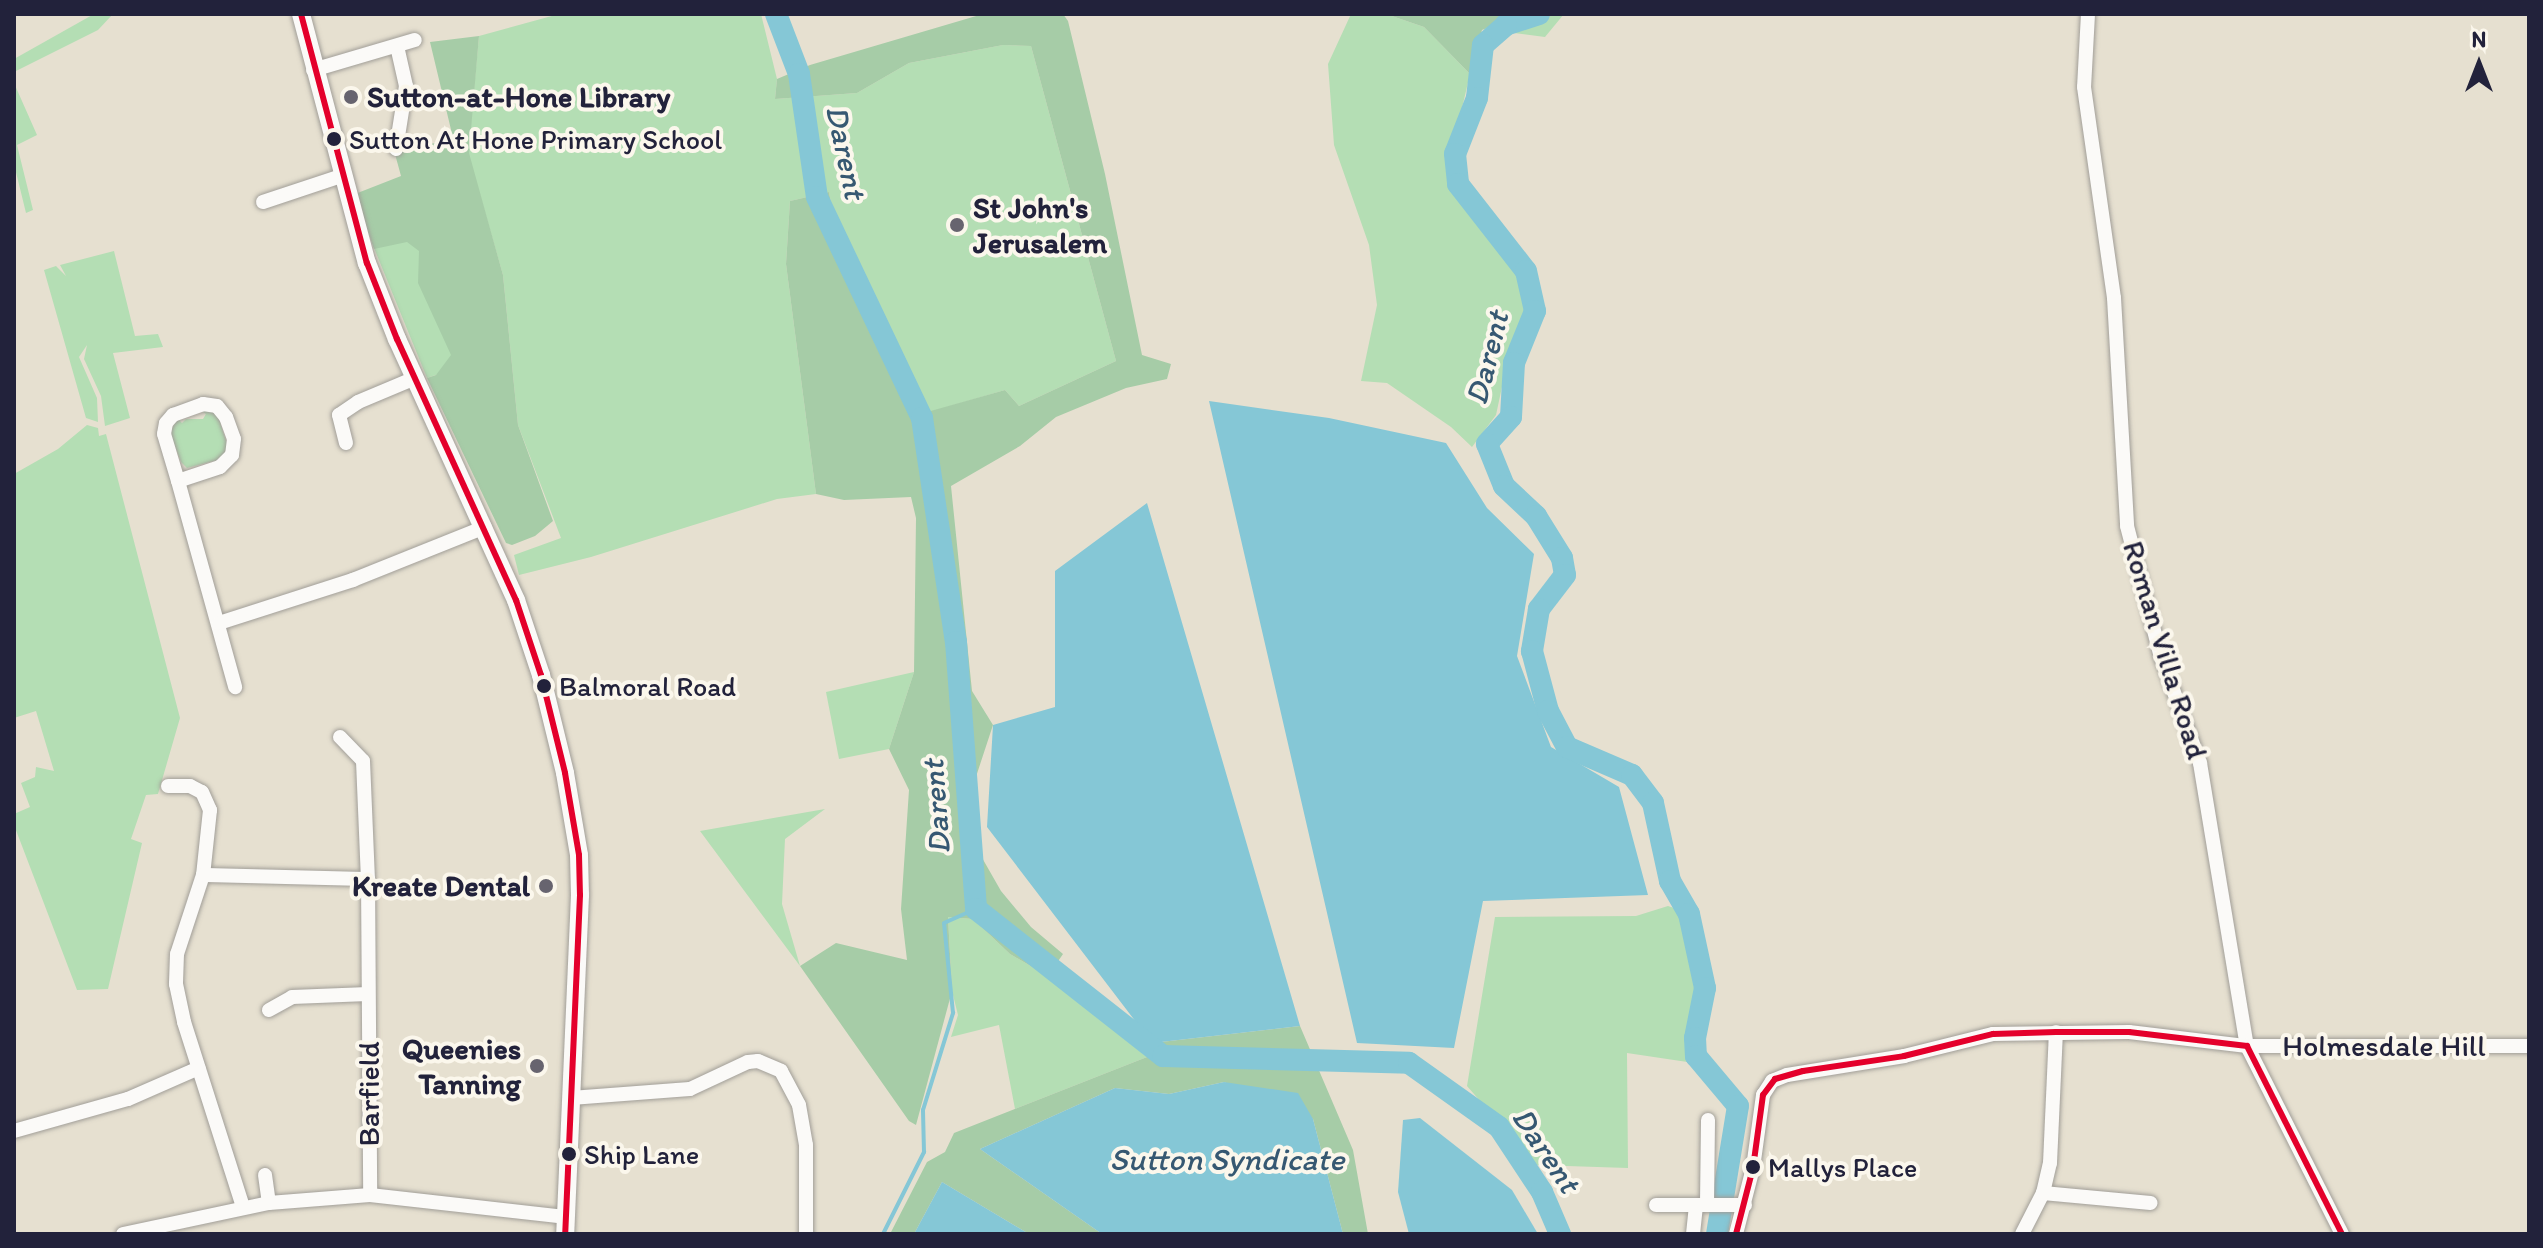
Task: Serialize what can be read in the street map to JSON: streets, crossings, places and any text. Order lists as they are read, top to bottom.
{
  "streets": {
    "street": ["Roman Villa Road", "Holmesdale Hill", "Barfield"]
  },
  "crossings": [
    ["Roman Villa Road", "Holmesdale Hill"]
  ],
  "water": ["Darent", "Sutton Syndicate"],
  "places": [
    "Sutton-at-Hone Library",
    "Sutton At Hone Primary School",
    "St John's Jerusalem",
    "Balmoral Road",
    "Kreate Dental",
    "Queenies Tanning",
    "Ship Lane",
    "Mallys Place"
  ],
  "north": "top"
}
